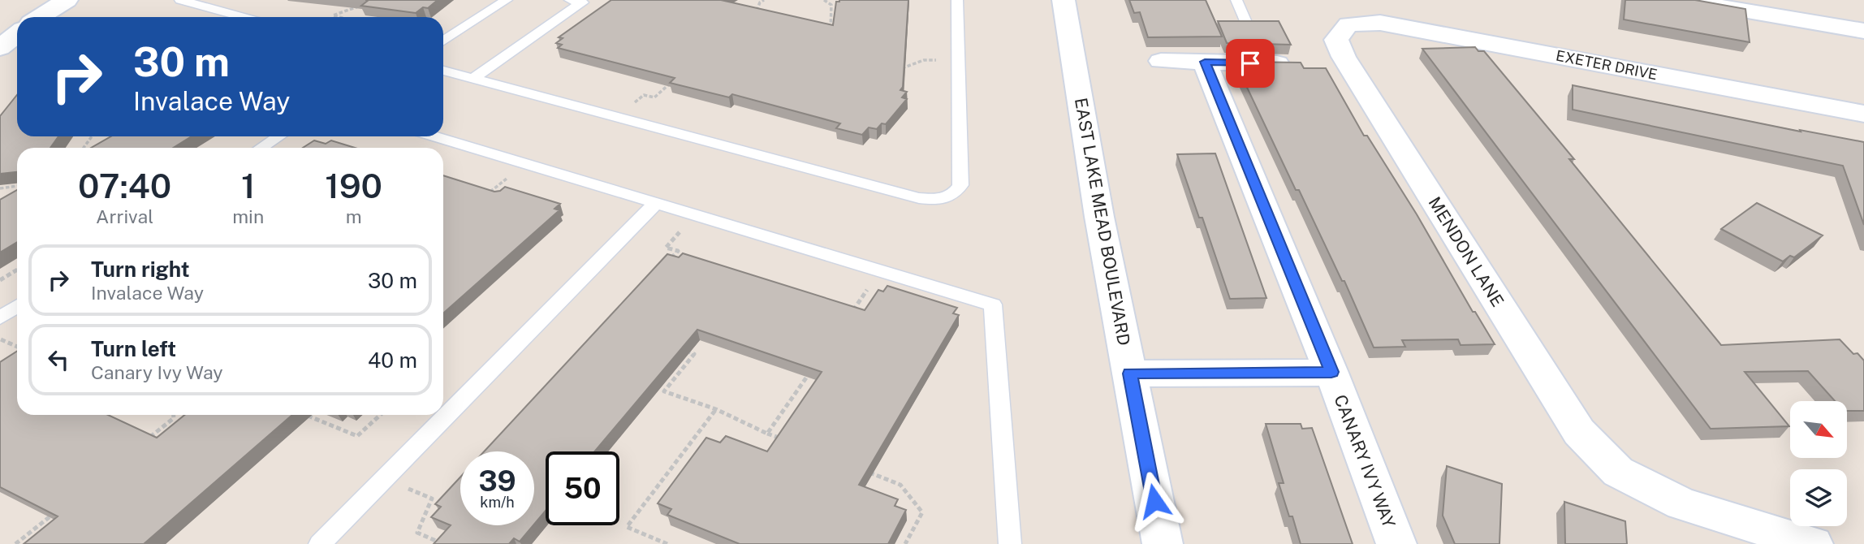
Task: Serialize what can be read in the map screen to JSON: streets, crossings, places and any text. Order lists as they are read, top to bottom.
{
  "streets": {
    "street": [
      "EXETER DRIVE",
      "EAST LAKE MEAD BOULEVARD",
      "MENDON LANE",
      "CANARY IVY WAY"
    ]
  },
  "crossings": [
    ["EXETER DRIVE", "MENDON LANE"]
  ],
  "north": "bottom right",
  "page": {
    "turn": ["30 m", "Invalace Way"],
    "eta": [
      "07:40",
      "Arrival",
      "1",
      "min",
      "190",
      "m"
    ],
    "list": [
      {
        "name": "Turn right",
        "note": "Invalace Way",
        "value": "30 m"
      },
      {
        "name": "Turn left",
        "note": "Canary Ivy Way",
        "value": "40 m"
      }
    ],
    "speed": "39 km/h",
    "limit": "50"
  }
}
